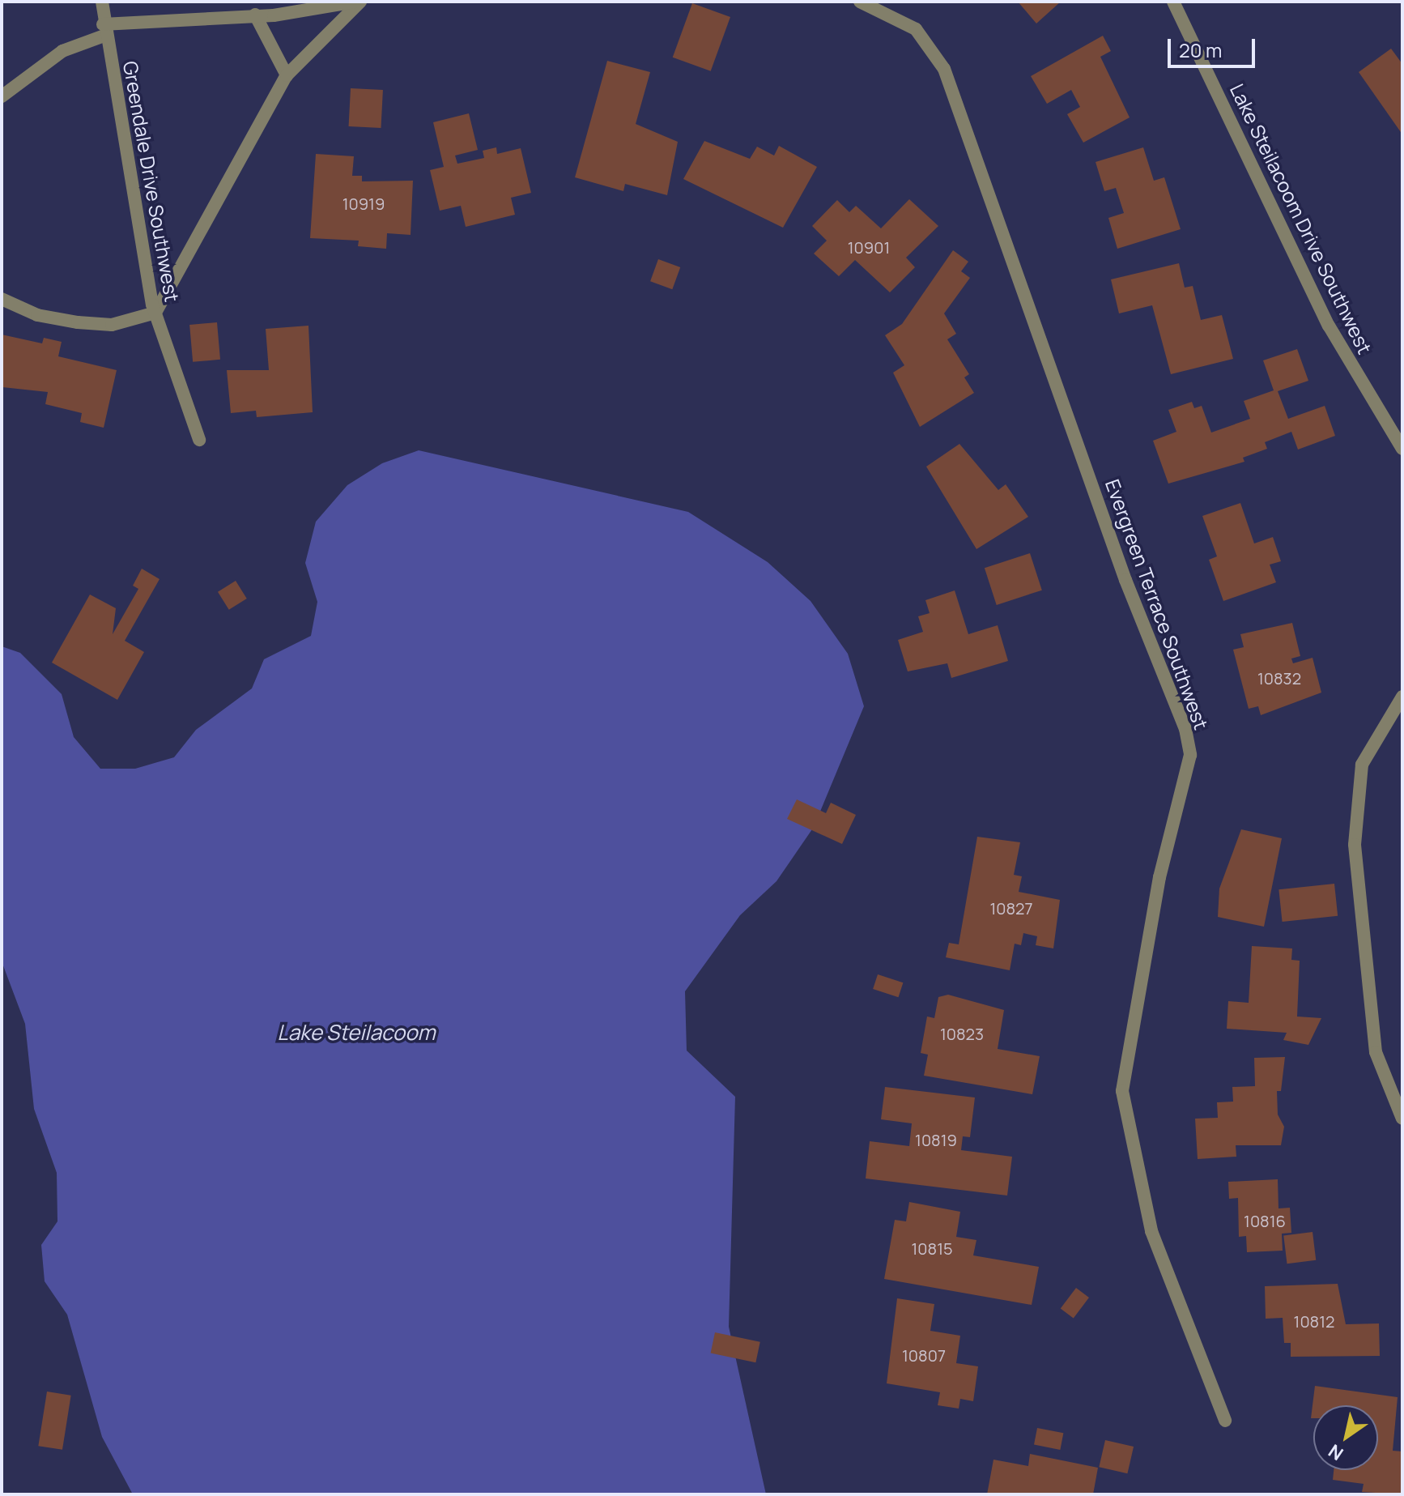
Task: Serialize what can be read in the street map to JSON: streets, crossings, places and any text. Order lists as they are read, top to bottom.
{
  "streets": {
    "street": ["Greendale Drive Southwest", "Lake Steilacoom Drive Southwest", "Evergreen Terrace Southwest"]
  },
  "water": ["Lake Steilacoom"],
  "house_numbers": [
    "10919",
    "10901",
    "10832",
    "10827",
    "10823",
    "10819",
    "10816",
    "10815",
    "10812",
    "10807"
  ],
  "scale_bar": "20 m",
  "north": "bottom left"
}
